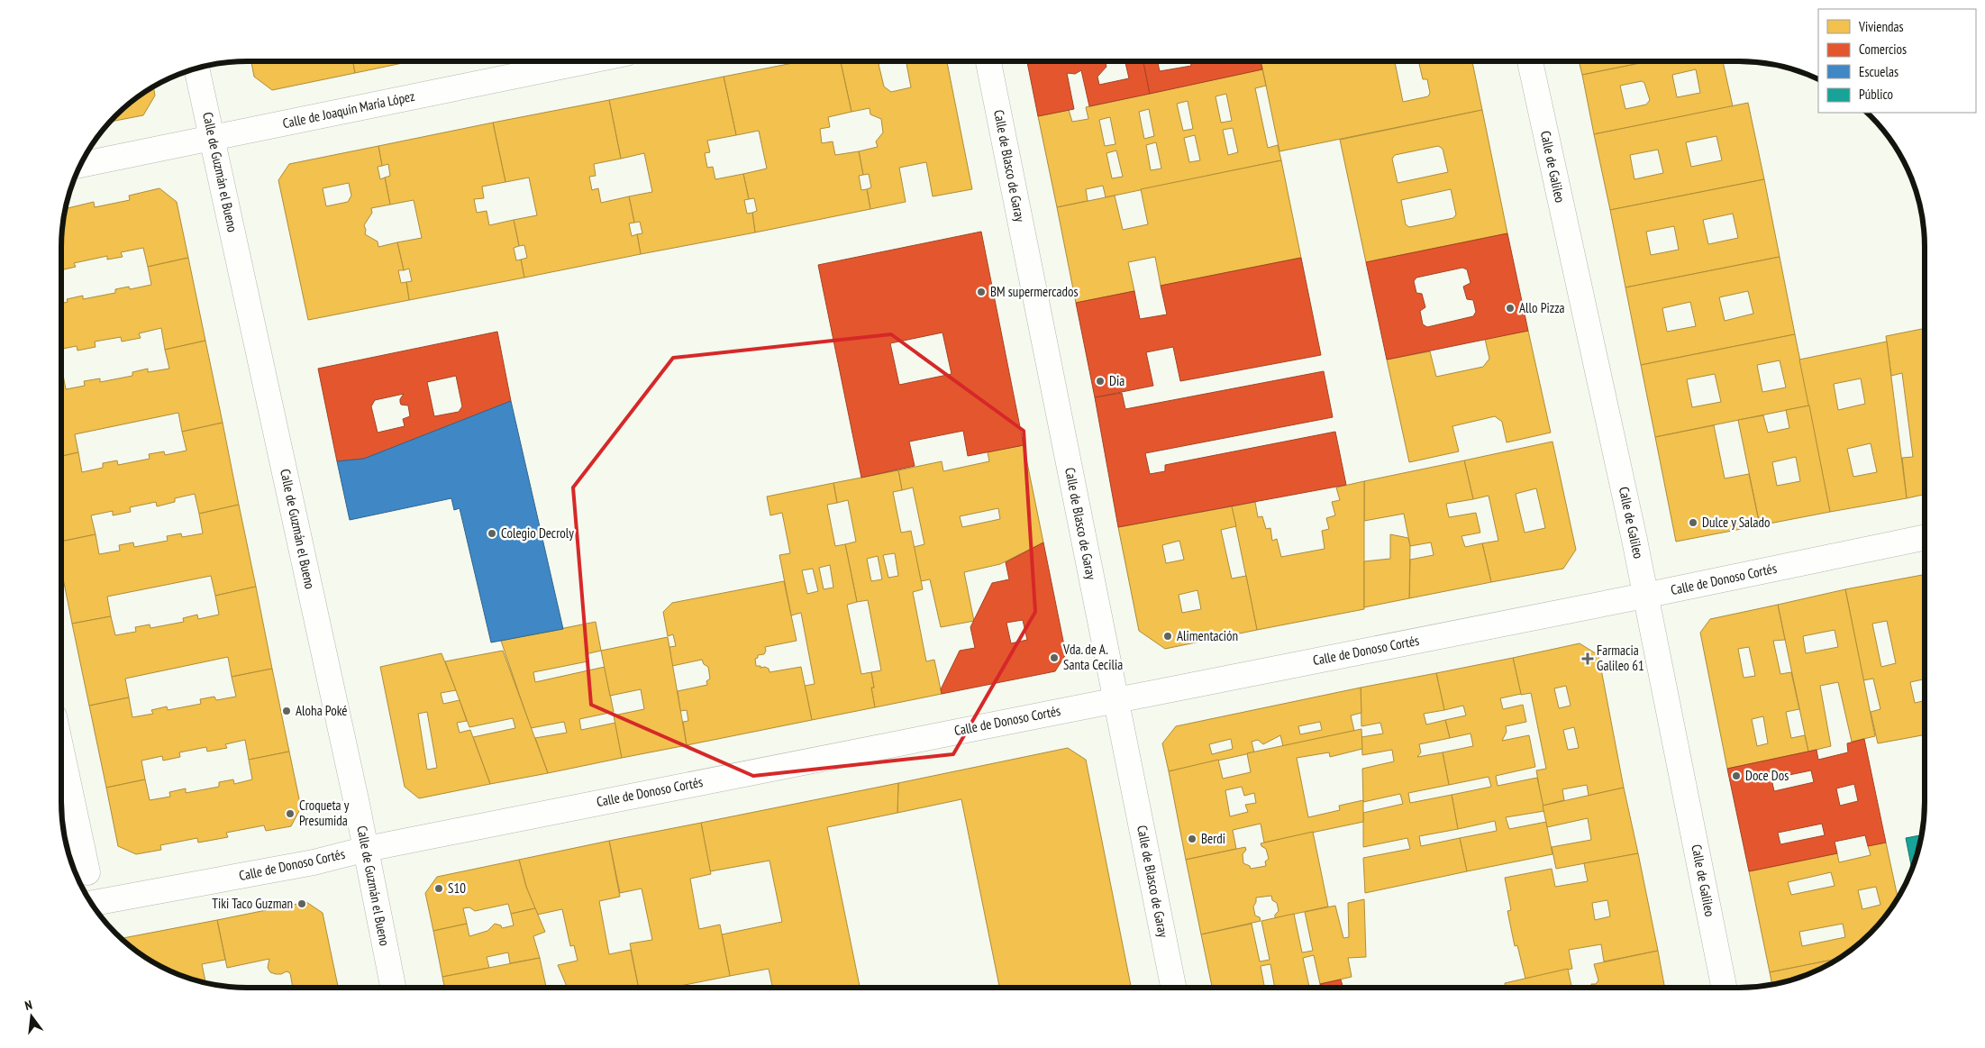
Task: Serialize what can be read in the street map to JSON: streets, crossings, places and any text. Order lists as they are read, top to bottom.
{
  "streets": {
    "street": [
      "Calle de Joaquín María López",
      "Calle de Blasco de Garay",
      "Calle de Galileo",
      "Calle de Guzmán el Bueno",
      "Calle de Donoso Cortés"
    ]
  },
  "crossings": [
    ["Calle de Joaquín María López", "Calle de Guzmán el Bueno"],
    ["Calle de Blasco de Garay", "Calle de Donoso Cortés"],
    ["Calle de Galileo", "Calle de Donoso Cortés"],
    ["Calle de Guzmán el Bueno", "Calle de Donoso Cortés"]
  ],
  "places": {
    "other": [
      "BM supermercados",
      "Allo Pizza",
      "Dia",
      "Dulce y Salado",
      "Colegio Decroly",
      "Alimentación",
      "Vda. de A. Santa Cecilia",
      "Aloha Poké",
      "Doce Dos",
      "Croqueta y Presumida",
      "Berdi",
      "S10",
      "Tiki Taco Guzman"
    ],
    "health": ["Farmacia Galileo 61"]
  },
  "legend": [
    "Viviendas",
    "Comercios",
    "Escuelas",
    "Público"
  ],
  "north": "top"
}
